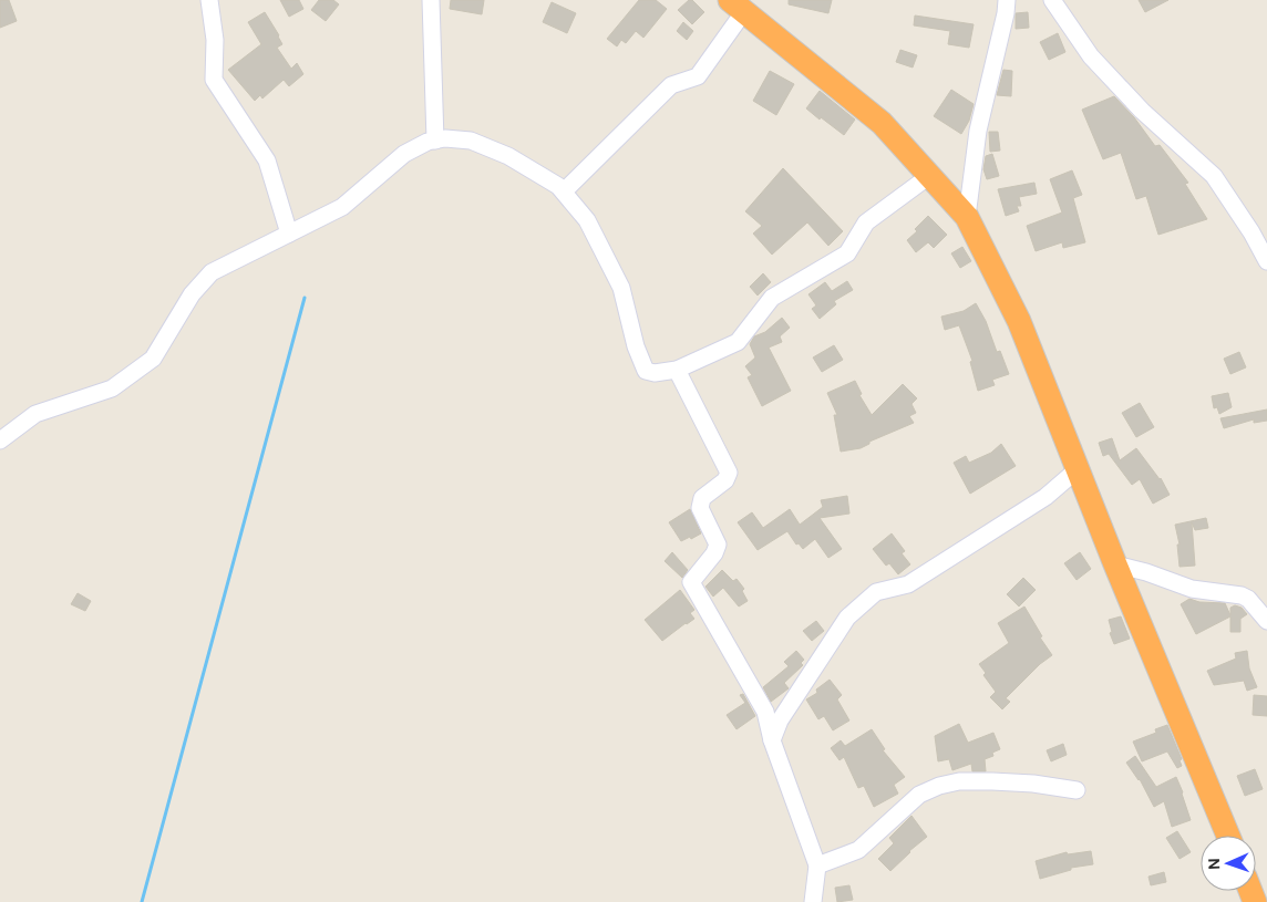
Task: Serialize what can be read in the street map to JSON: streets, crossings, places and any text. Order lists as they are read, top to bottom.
{
  "north": "left"
}
